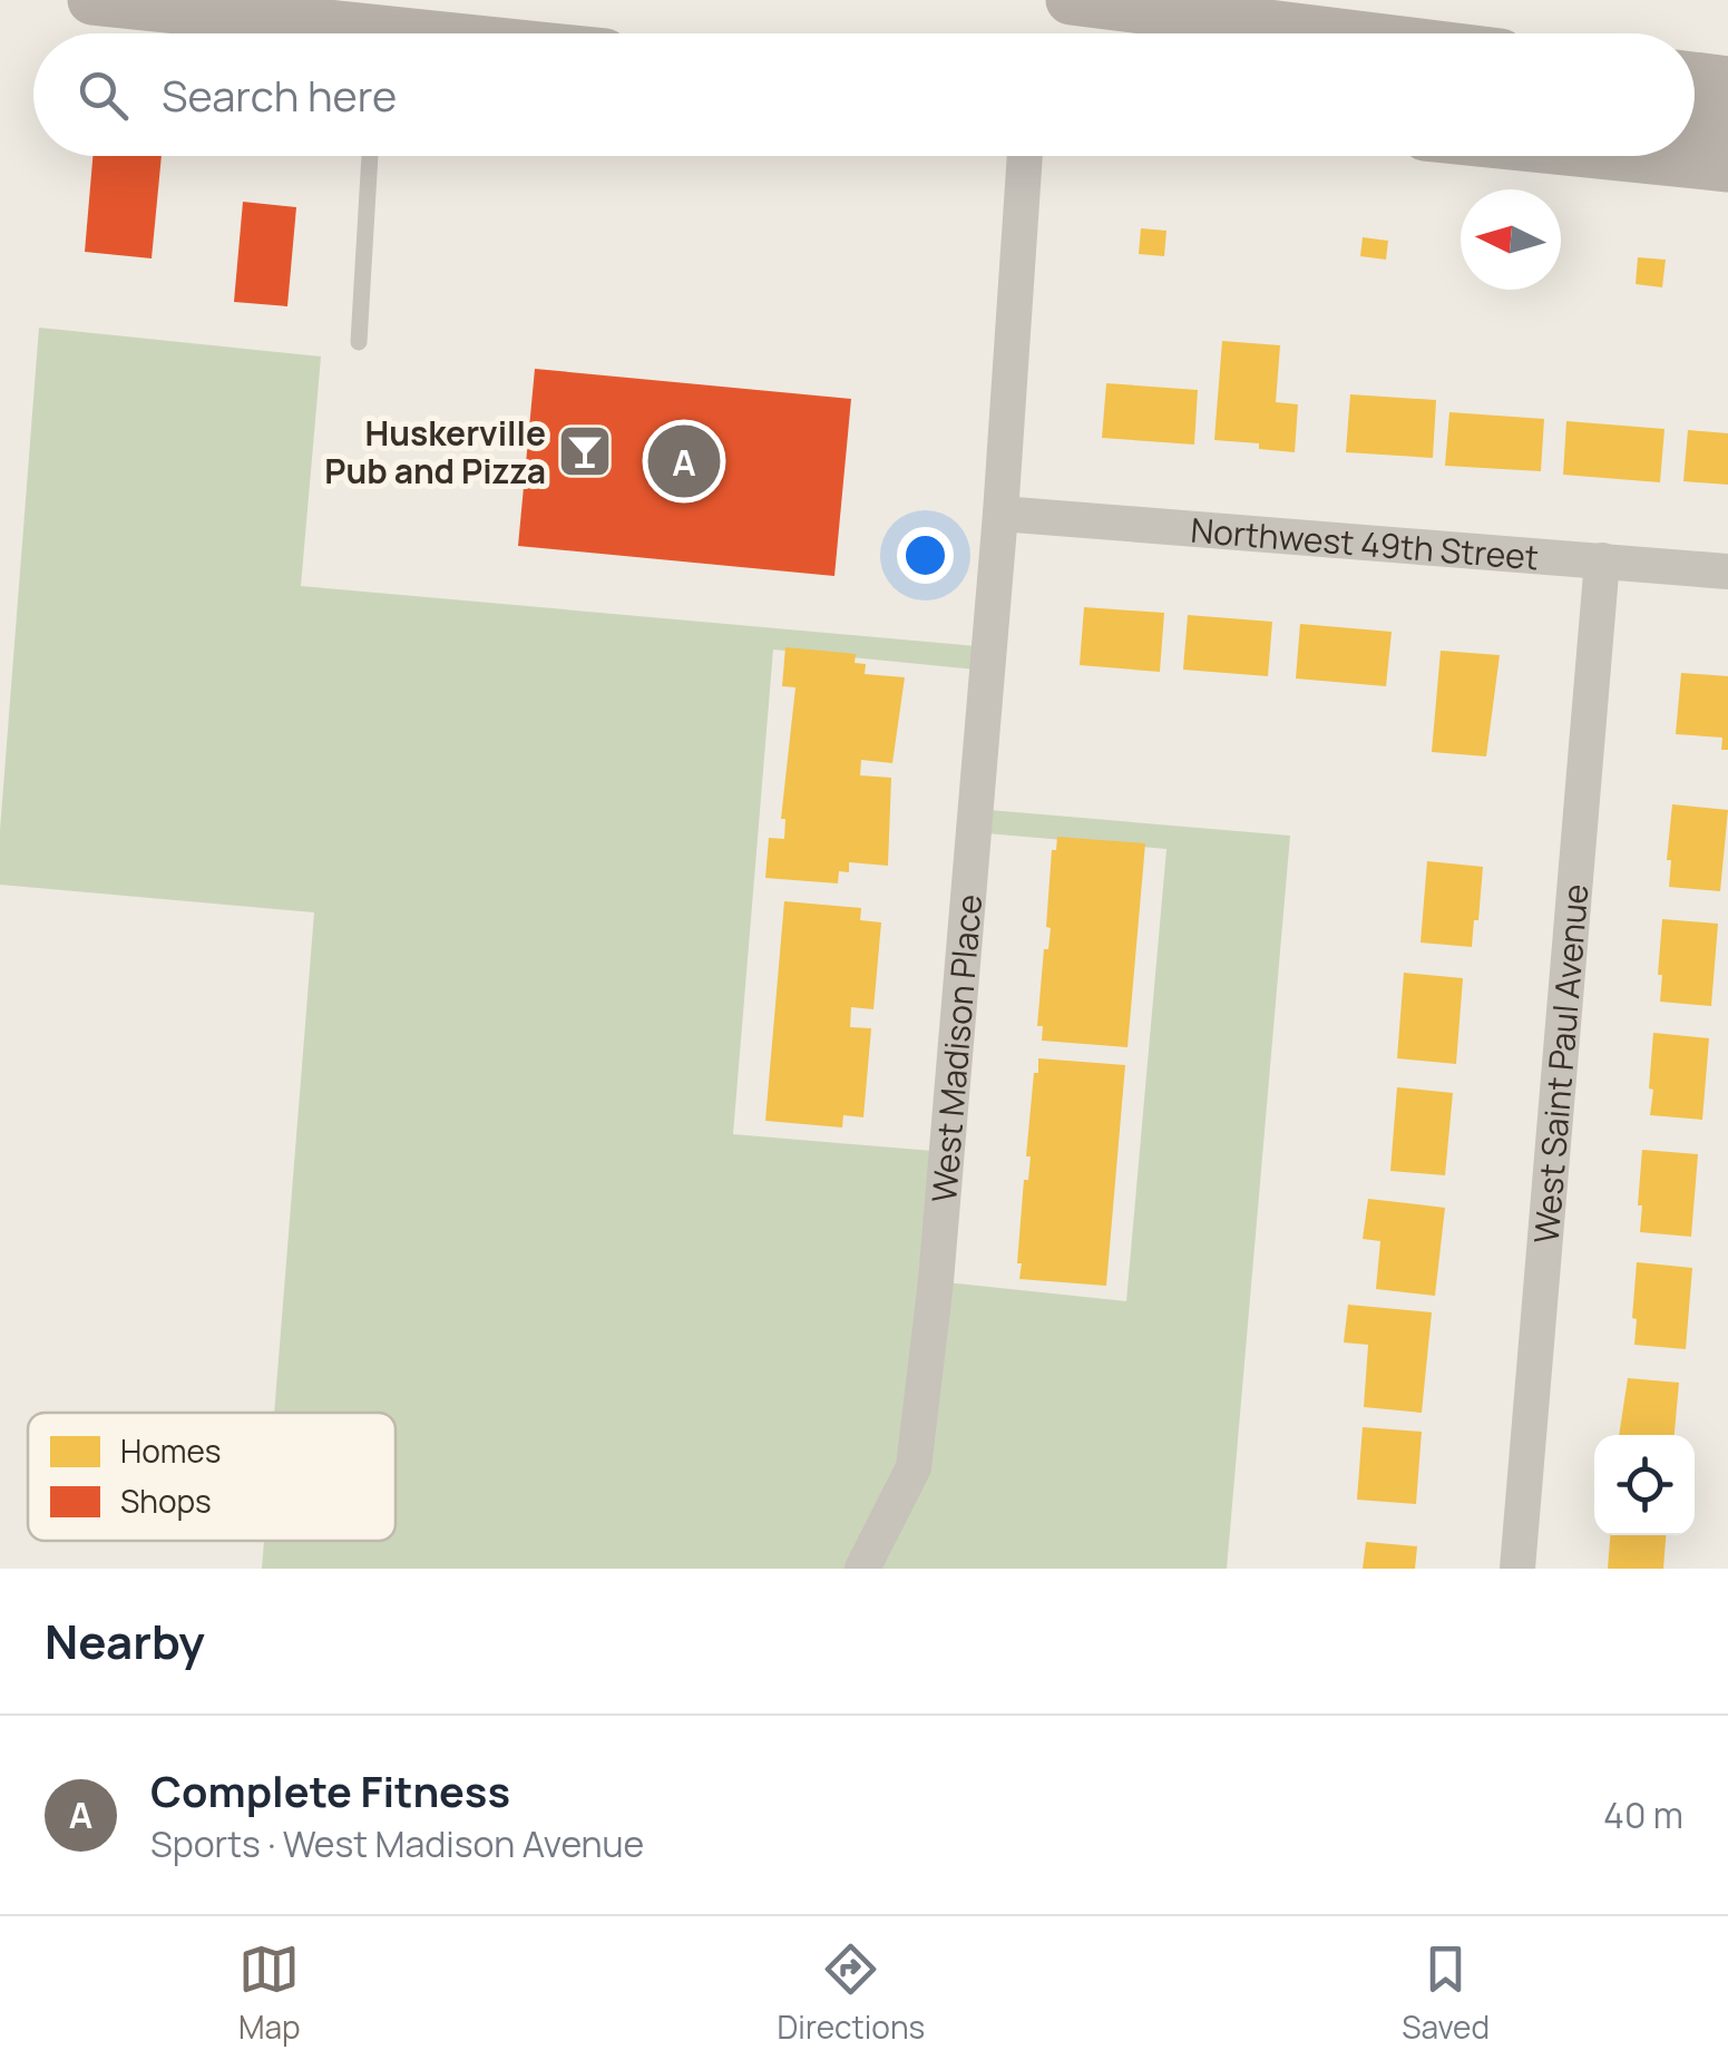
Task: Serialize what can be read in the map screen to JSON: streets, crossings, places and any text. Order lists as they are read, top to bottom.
{
  "streets": {
    "street": ["Northwest 49th Street", "West Madison Place", "West Saint Paul Avenue"]
  },
  "crossings": [
    ["Northwest 49th Street", "West Madison Place"],
    ["Northwest 49th Street", "West Saint Paul Avenue"]
  ],
  "places": {
    "bar": ["Huskerville Pub and Pizza"]
  },
  "legend": ["Homes", "Shops"],
  "north": "left",
  "page": {
    "search": "Search here",
    "pins": "A",
    "heading": "Nearby",
    "list": [
      {
        "mark": "A",
        "name": "Complete Fitness",
        "note": "Sports · West Madison Avenue",
        "value": "40 m"
      }
    ],
    "nav": ["Map", "Directions", "Saved"]
  }
}
